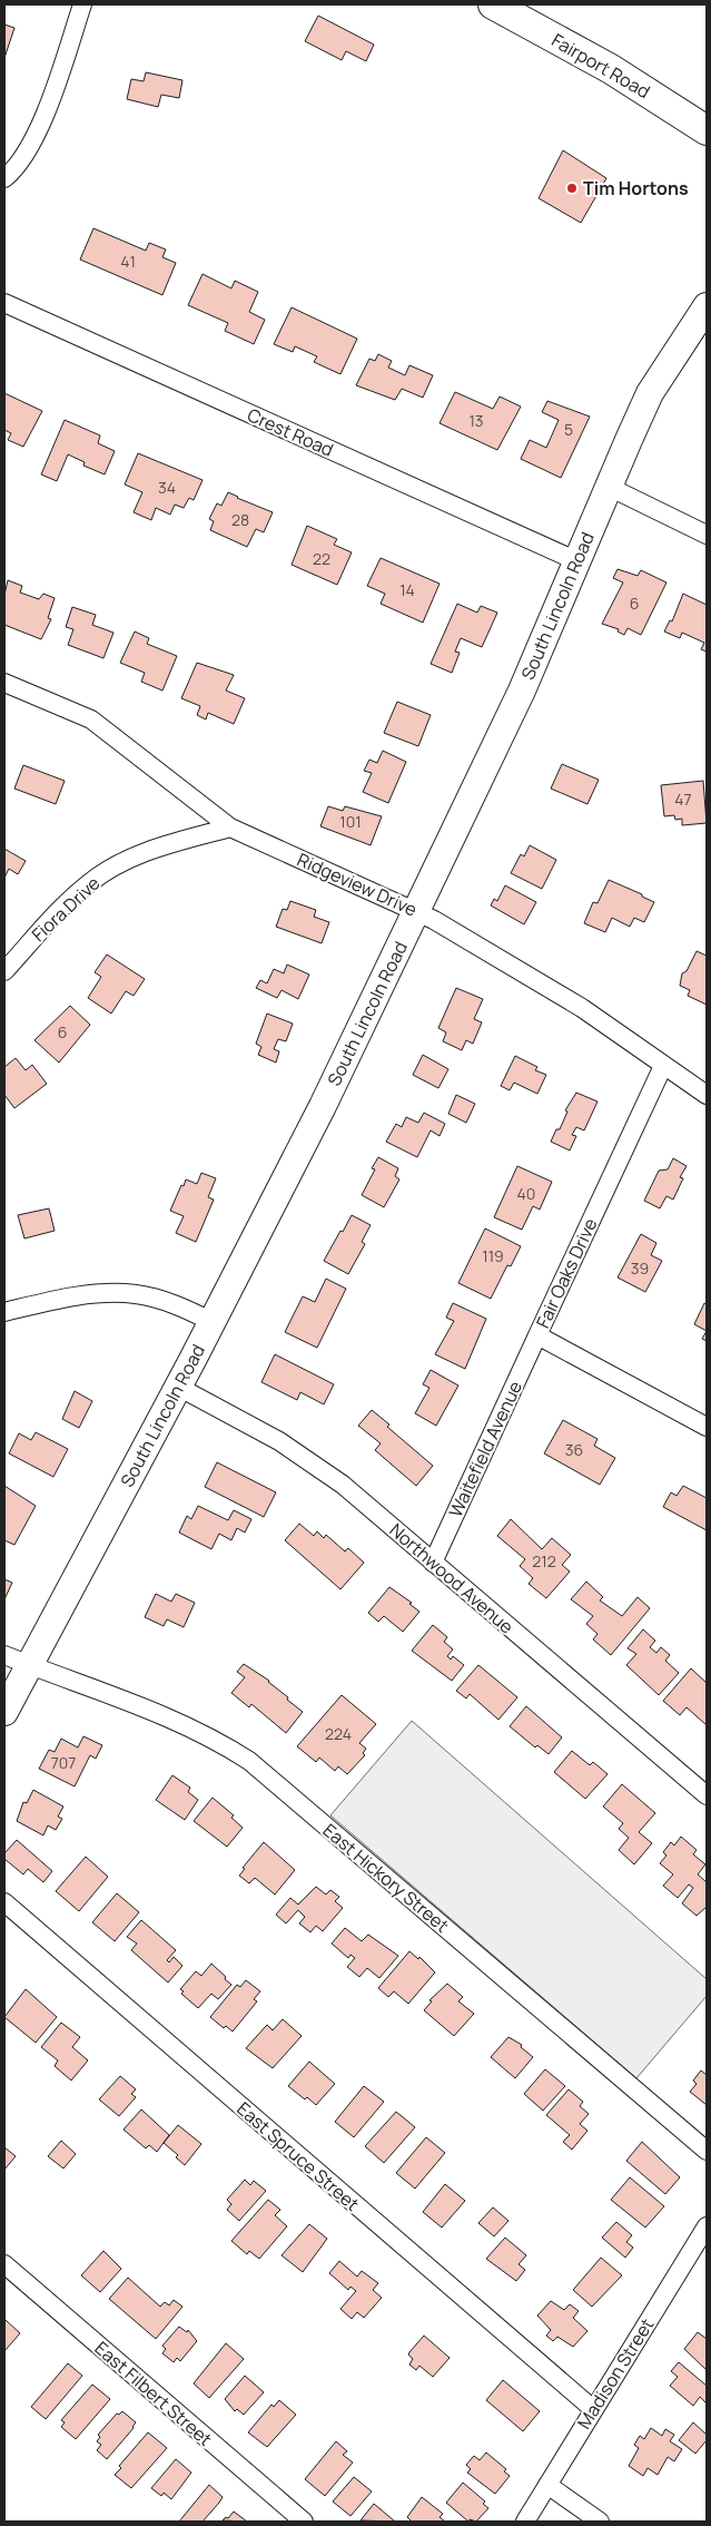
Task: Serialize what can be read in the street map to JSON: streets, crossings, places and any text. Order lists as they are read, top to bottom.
{
  "streets": {
    "main road": ["Fairport Road"],
    "street": [
      "Crest Road",
      "South Lincoln Road",
      "Ridgeview Drive",
      "Fiora Drive",
      "Fair Oaks Drive",
      "Waitefield Avenue",
      "Northwood Avenue",
      "East Hickory Street",
      "East Spruce Street",
      "Madison Street",
      "East Filbert Street"
    ]
  },
  "crossings": [
    ["Crest Road", "South Lincoln Road"],
    ["South Lincoln Road", "Ridgeview Drive"],
    ["South Lincoln Road", "Northwood Avenue"],
    ["South Lincoln Road", "East Hickory Street"],
    ["Ridgeview Drive", "Fiora Drive"],
    ["Ridgeview Drive", "Fair Oaks Drive"],
    ["Fair Oaks Drive", "Waitefield Avenue"],
    ["Waitefield Avenue", "Northwood Avenue"],
    ["East Spruce Street", "Madison Street"]
  ],
  "places": ["Tim Hortons"],
  "house_numbers": [
    "41",
    "13",
    "5",
    "34",
    "28",
    "22",
    "14",
    "6",
    "47",
    "101",
    "6",
    "40",
    "119",
    "39",
    "36",
    "212",
    "224",
    "707"
  ]
}
